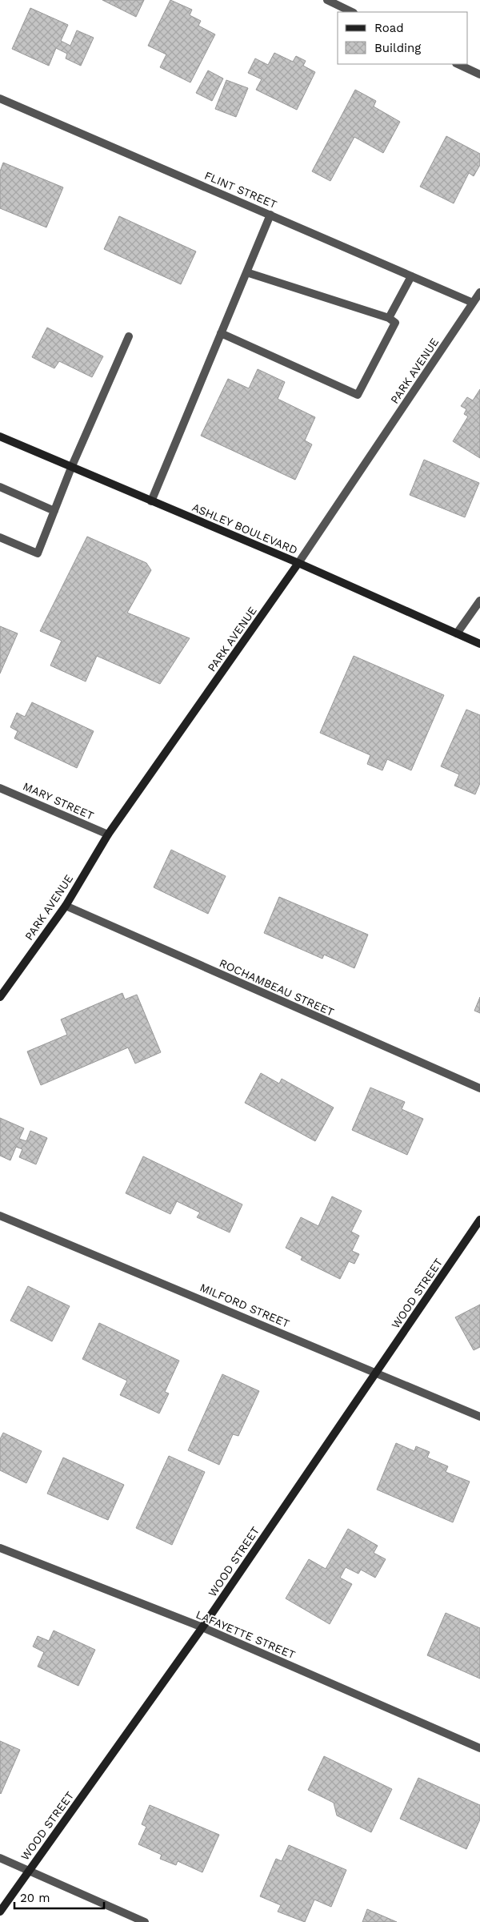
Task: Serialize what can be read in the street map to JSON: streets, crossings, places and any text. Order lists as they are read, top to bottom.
{
  "streets": {
    "street": [
      "FLINT STREET",
      "PARK AVENUE",
      "ASHLEY BOULEVARD",
      "MARY STREET",
      "ROCHAMBEAU STREET",
      "WOOD STREET",
      "MILFORD STREET",
      "LAFAYETTE STREET"
    ]
  },
  "crossings": [
    ["FLINT STREET", "PARK AVENUE"],
    ["PARK AVENUE", "ASHLEY BOULEVARD"],
    ["PARK AVENUE", "MARY STREET"],
    ["PARK AVENUE", "ROCHAMBEAU STREET"],
    ["WOOD STREET", "MILFORD STREET"],
    ["WOOD STREET", "LAFAYETTE STREET"]
  ],
  "legend": ["Road", "Building"],
  "scale_bar": "20 m"
}
